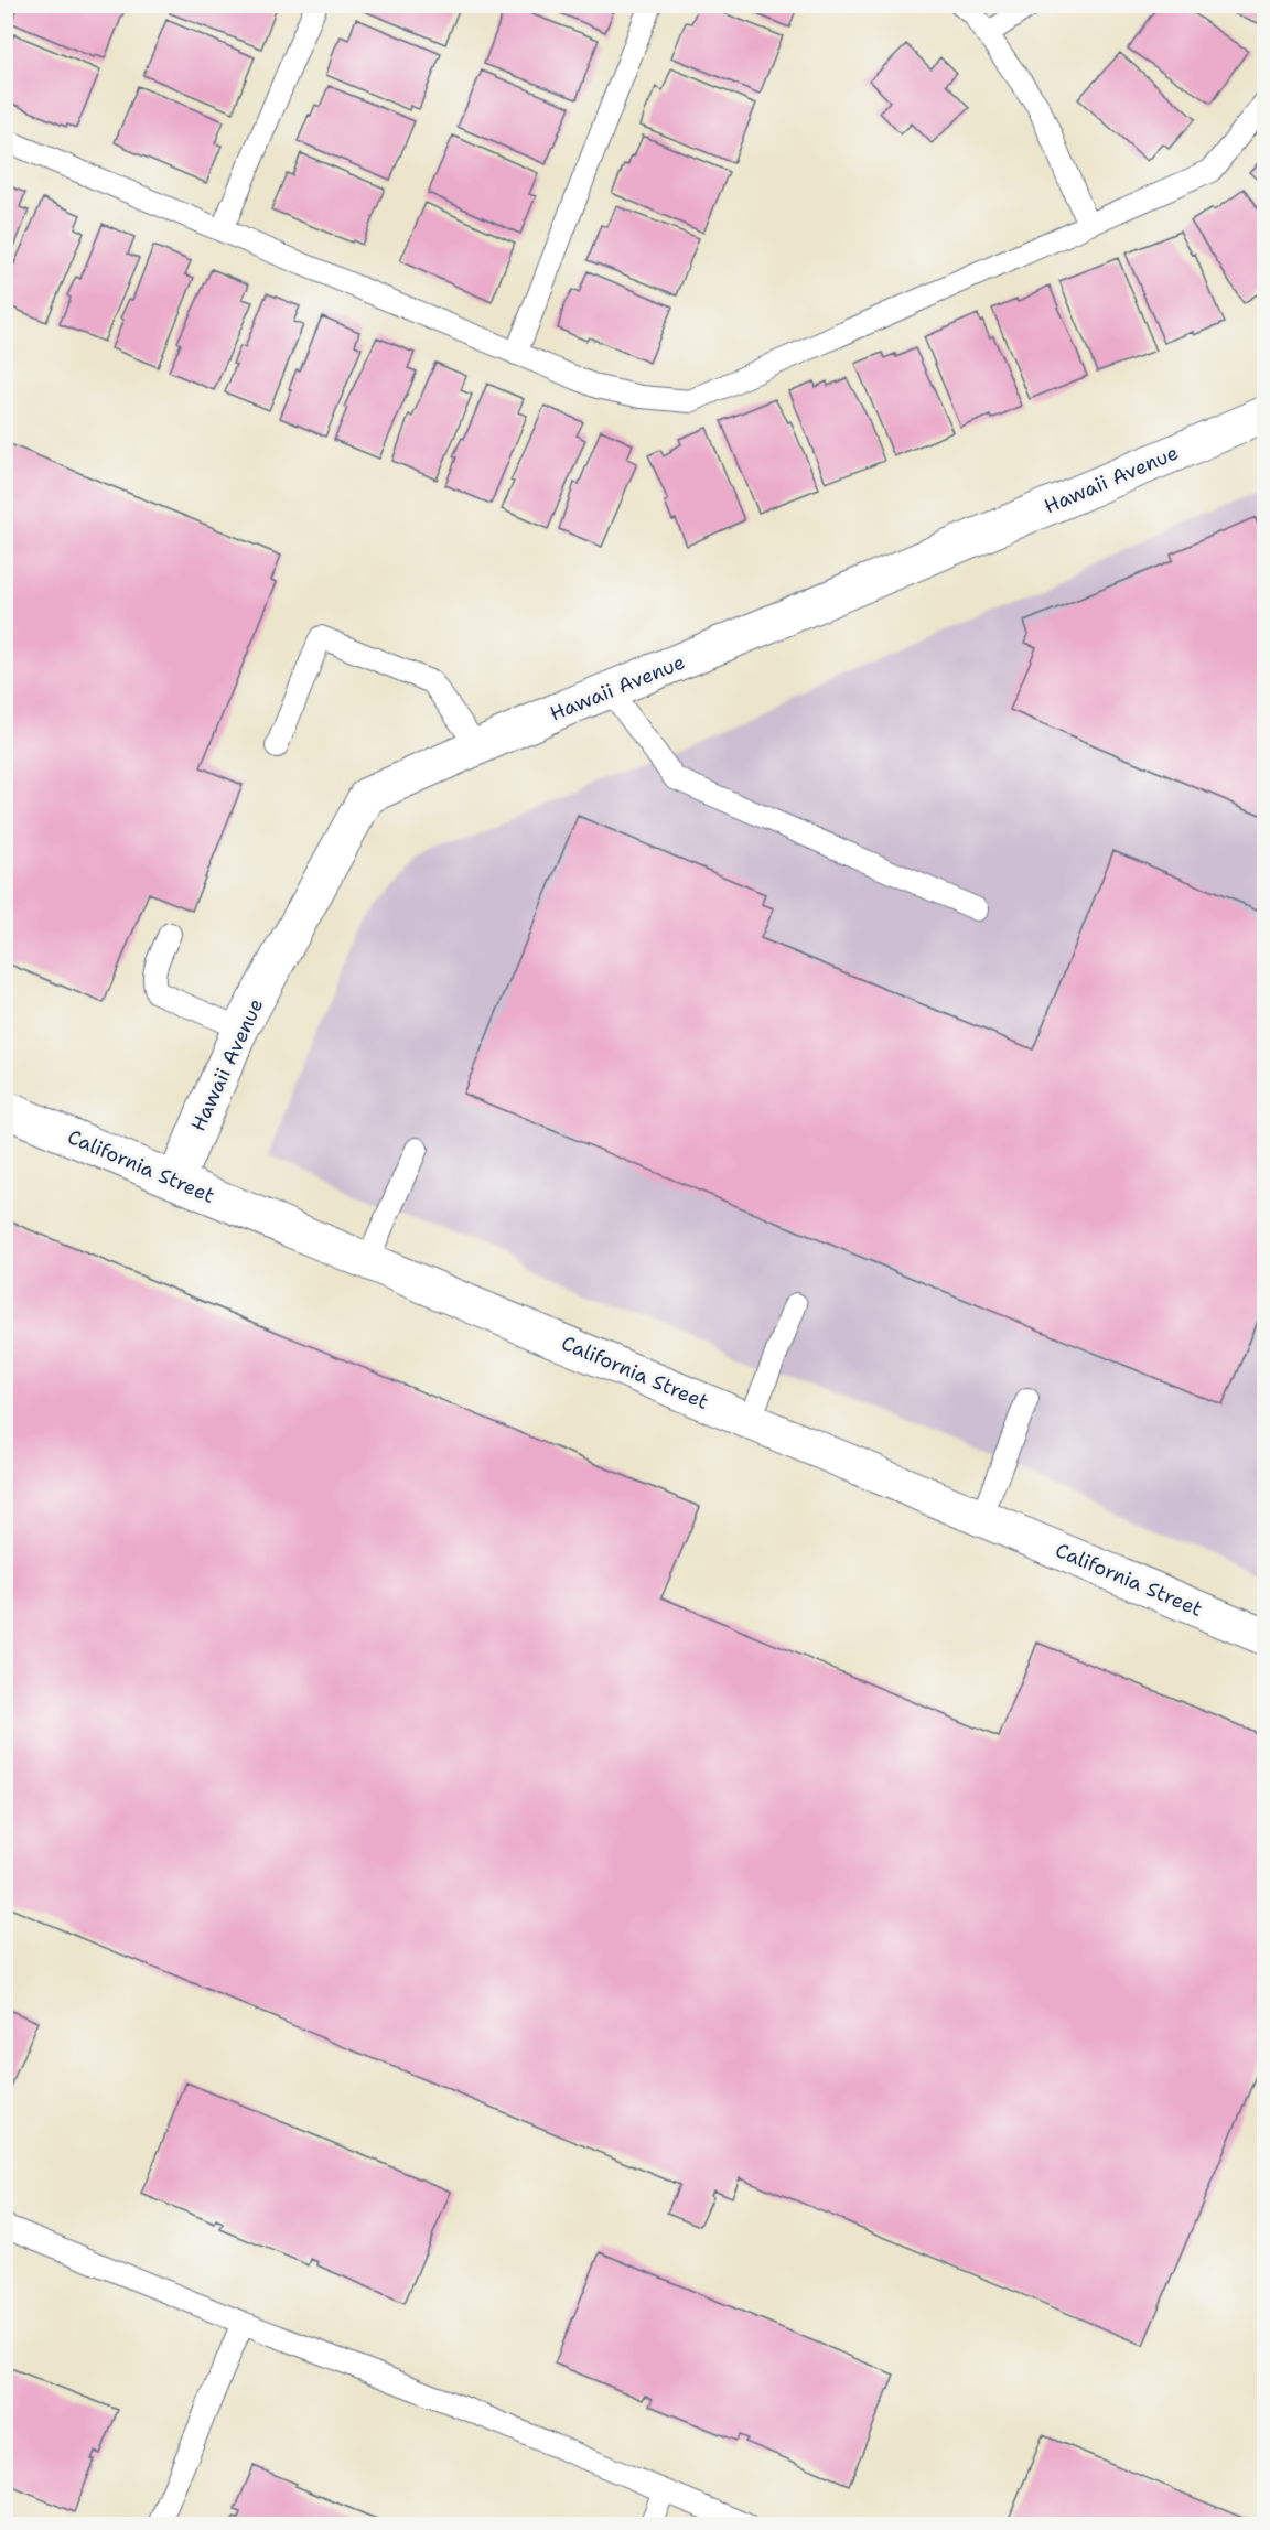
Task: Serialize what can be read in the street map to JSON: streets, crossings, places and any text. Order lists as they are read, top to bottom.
{
  "streets": {
    "street": ["Hawaii Avenue", "California Street"]
  },
  "crossings": [
    ["Hawaii Avenue", "California Street"]
  ]
}
